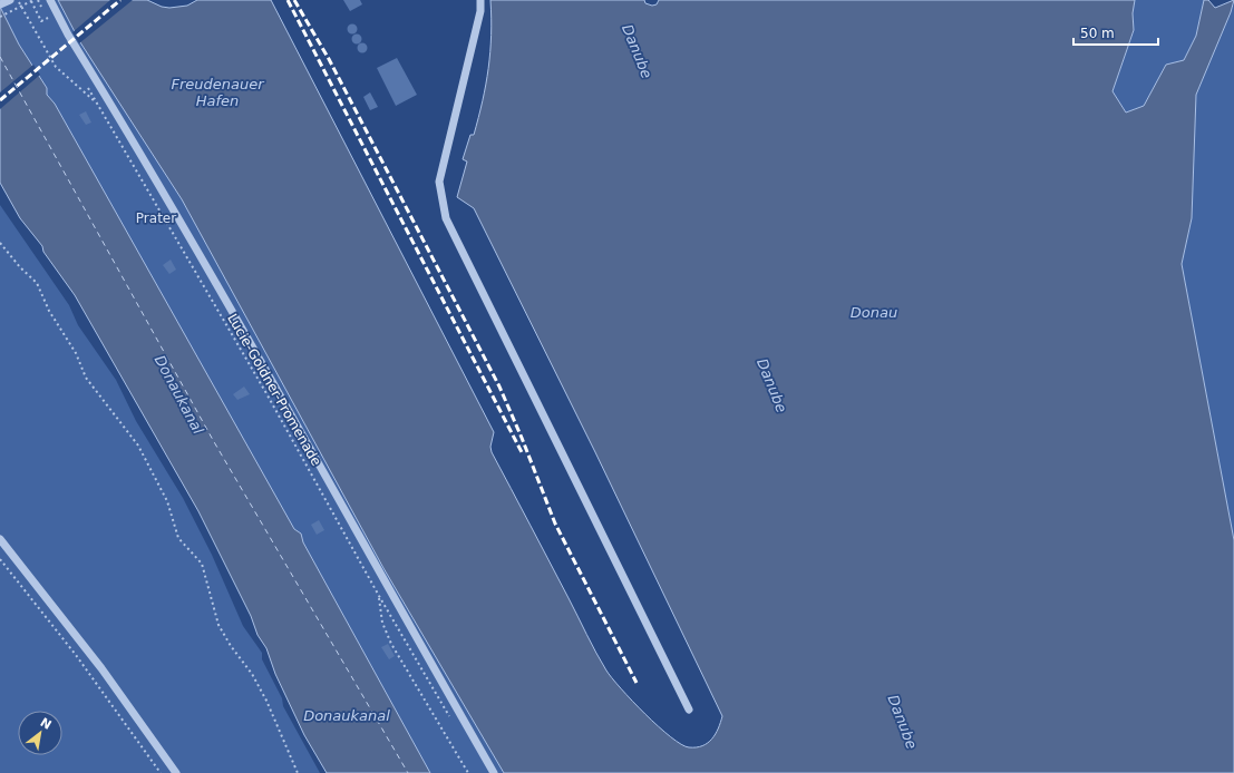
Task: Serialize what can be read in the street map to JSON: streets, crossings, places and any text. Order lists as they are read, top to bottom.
{
  "streets": {
    "path": ["Lucie-Goldner-Promenade"]
  },
  "water": [
    "Danube",
    "Freudenauer Hafen",
    "Donau",
    "Donaukanal"
  ],
  "parks": ["Prater"],
  "scale_bar": "50 m",
  "north": "top right"
}
